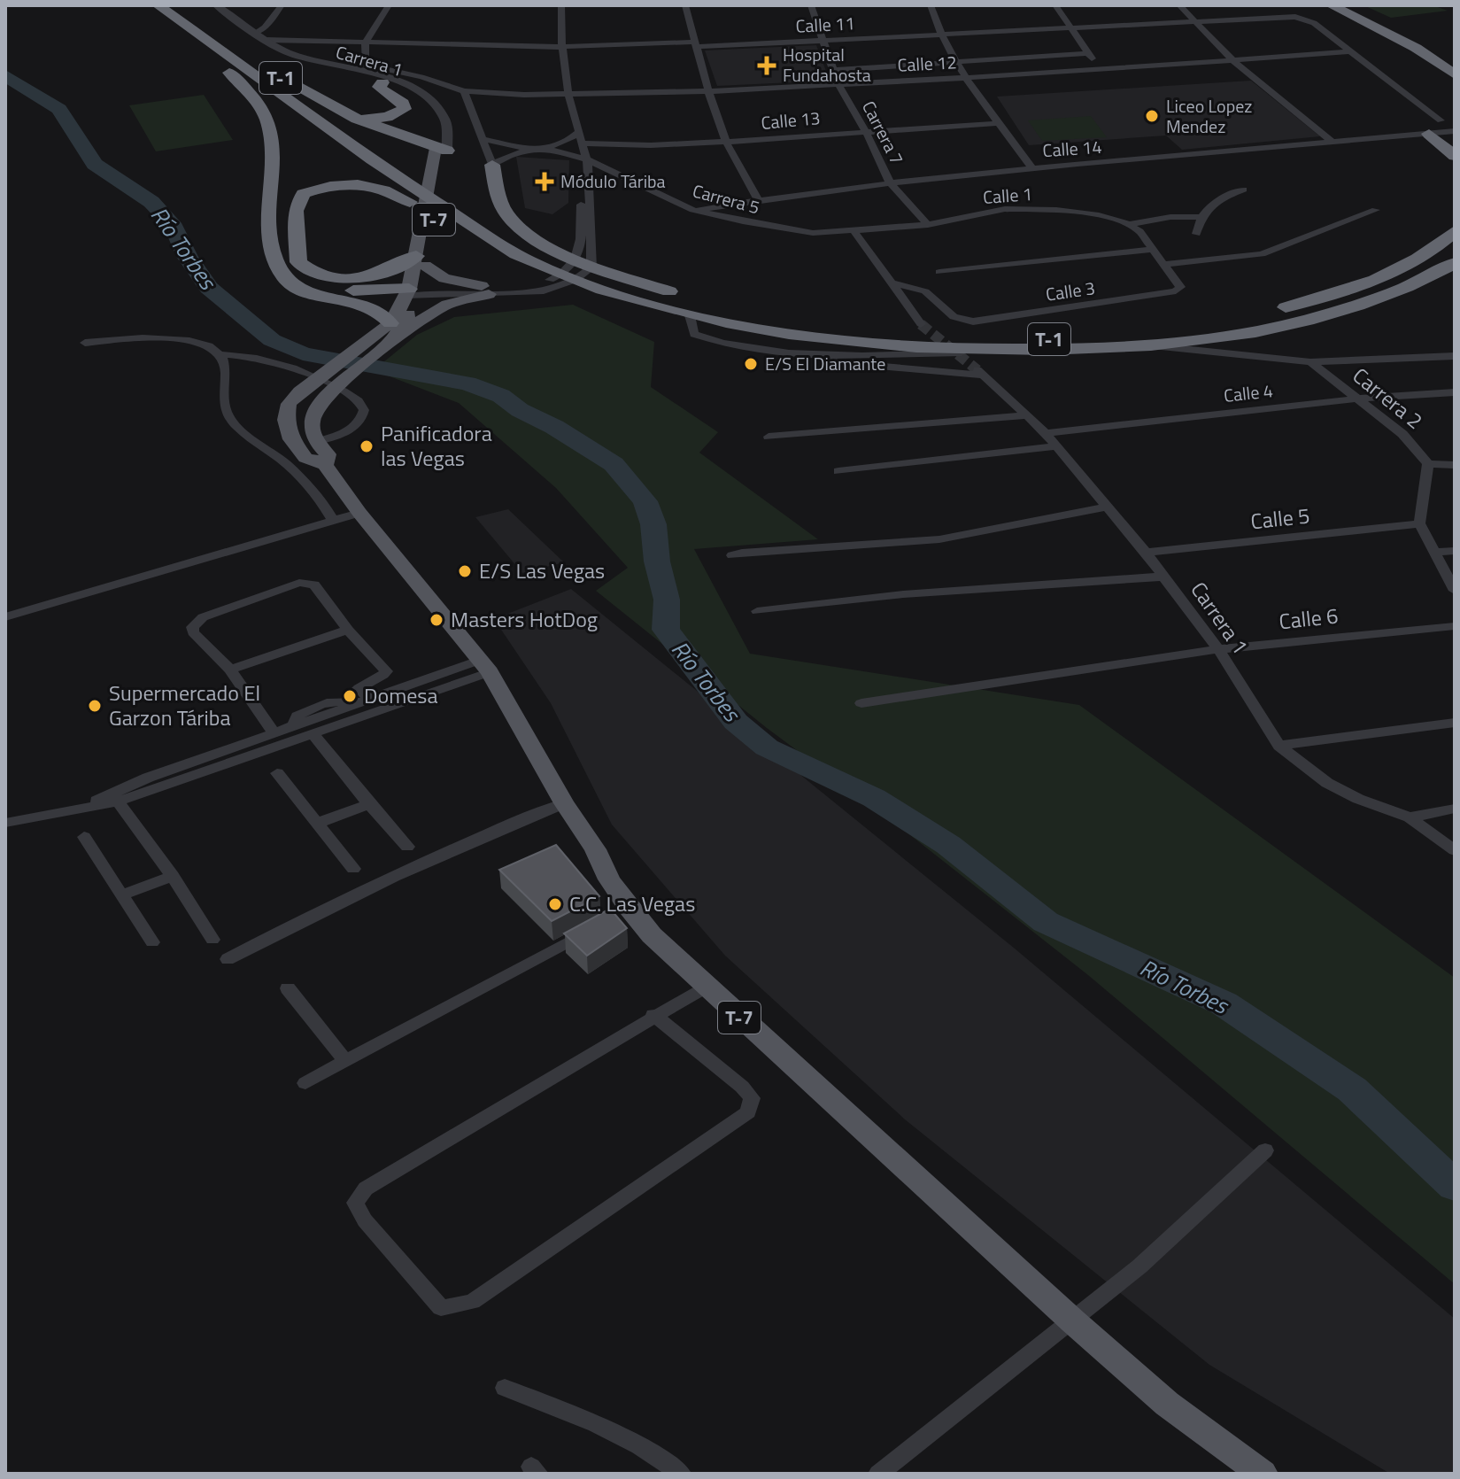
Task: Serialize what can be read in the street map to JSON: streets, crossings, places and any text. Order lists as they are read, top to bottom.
{
  "streets": {
    "highway": ["T-1"],
    "main road": ["T-7"],
    "street": [
      "Calle 11",
      "Carrera 1",
      "Calle 12",
      "Calle 13",
      "Carrera 7",
      "Calle 14",
      "Calle 1",
      "Carrera 5",
      "Calle 3",
      "Calle 4",
      "Carrera 2",
      "Calle 5",
      "Calle 6"
    ]
  },
  "crossings": [
    ["Calle 11", "Carrera 1"],
    ["Calle 11", "Calle 12"],
    ["Calle 11", "Carrera 7"],
    ["Carrera 1", "T-7"],
    ["Carrera 1", "Calle 4"],
    ["Carrera 1", "Calle 5"],
    ["Carrera 1", "Calle 6"],
    ["Calle 12", "Carrera 7"],
    ["Calle 13", "Carrera 7"],
    ["Carrera 7", "Calle 14"],
    ["Carrera 7", "Calle 1"],
    ["Calle 14", "Carrera 5"],
    ["Calle 1", "Carrera 5"],
    ["Calle 4", "Carrera 2"]
  ],
  "water": ["Río Torbes"],
  "places": {
    "health": ["Hospital Fundahosta", "Módulo Táriba"],
    "other": [
      "Liceo Lopez Mendez",
      "E/S El Diamante",
      "Panificadora las Vegas",
      "E/S Las Vegas",
      "Masters HotDog",
      "Domesa",
      "Supermercado El Garzon Táriba",
      "C.C. Las Vegas"
    ]
  }
}
